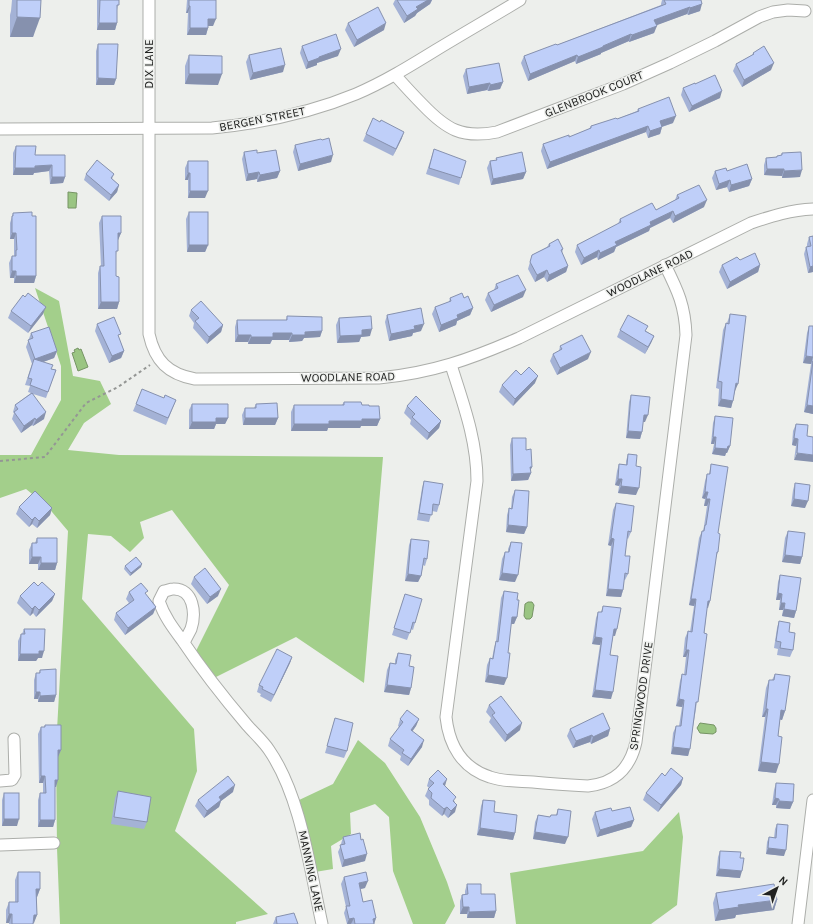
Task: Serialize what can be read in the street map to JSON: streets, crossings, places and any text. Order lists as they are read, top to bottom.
{
  "streets": {
    "street": [
      "DIX LANE",
      "GLENBROOK COURT",
      "BERGEN STREET",
      "WOODLANE ROAD",
      "SPRINGWOOD DRIVE",
      "MANNING LANE"
    ]
  },
  "crossings": [
    ["DIX LANE", "BERGEN STREET"],
    ["DIX LANE", "WOODLANE ROAD"],
    ["GLENBROOK COURT", "BERGEN STREET"],
    ["BERGEN STREET", "WOODLANE ROAD"],
    ["WOODLANE ROAD", "SPRINGWOOD DRIVE"]
  ],
  "north": "top right"
}
